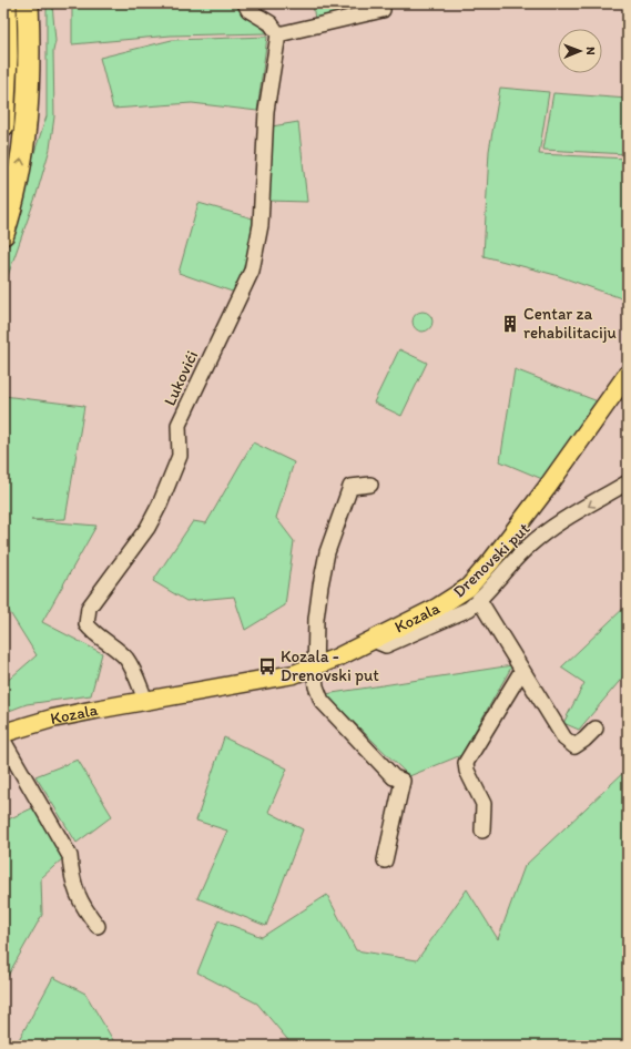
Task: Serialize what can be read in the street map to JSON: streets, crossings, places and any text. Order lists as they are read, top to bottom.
{
  "streets": {
    "main road": ["Kozala"],
    "street": ["Lukovići", "Drenovski put"]
  },
  "crossings": [
    ["Lukovići", "Kozala"],
    ["Drenovski put", "Kozala"]
  ],
  "one_way": ["Drenovski put"],
  "places": {
    "building": ["Centar za rehabilitaciju"],
    "bus stop": ["Kozala - Drenovski put"]
  },
  "north": "right"
}
